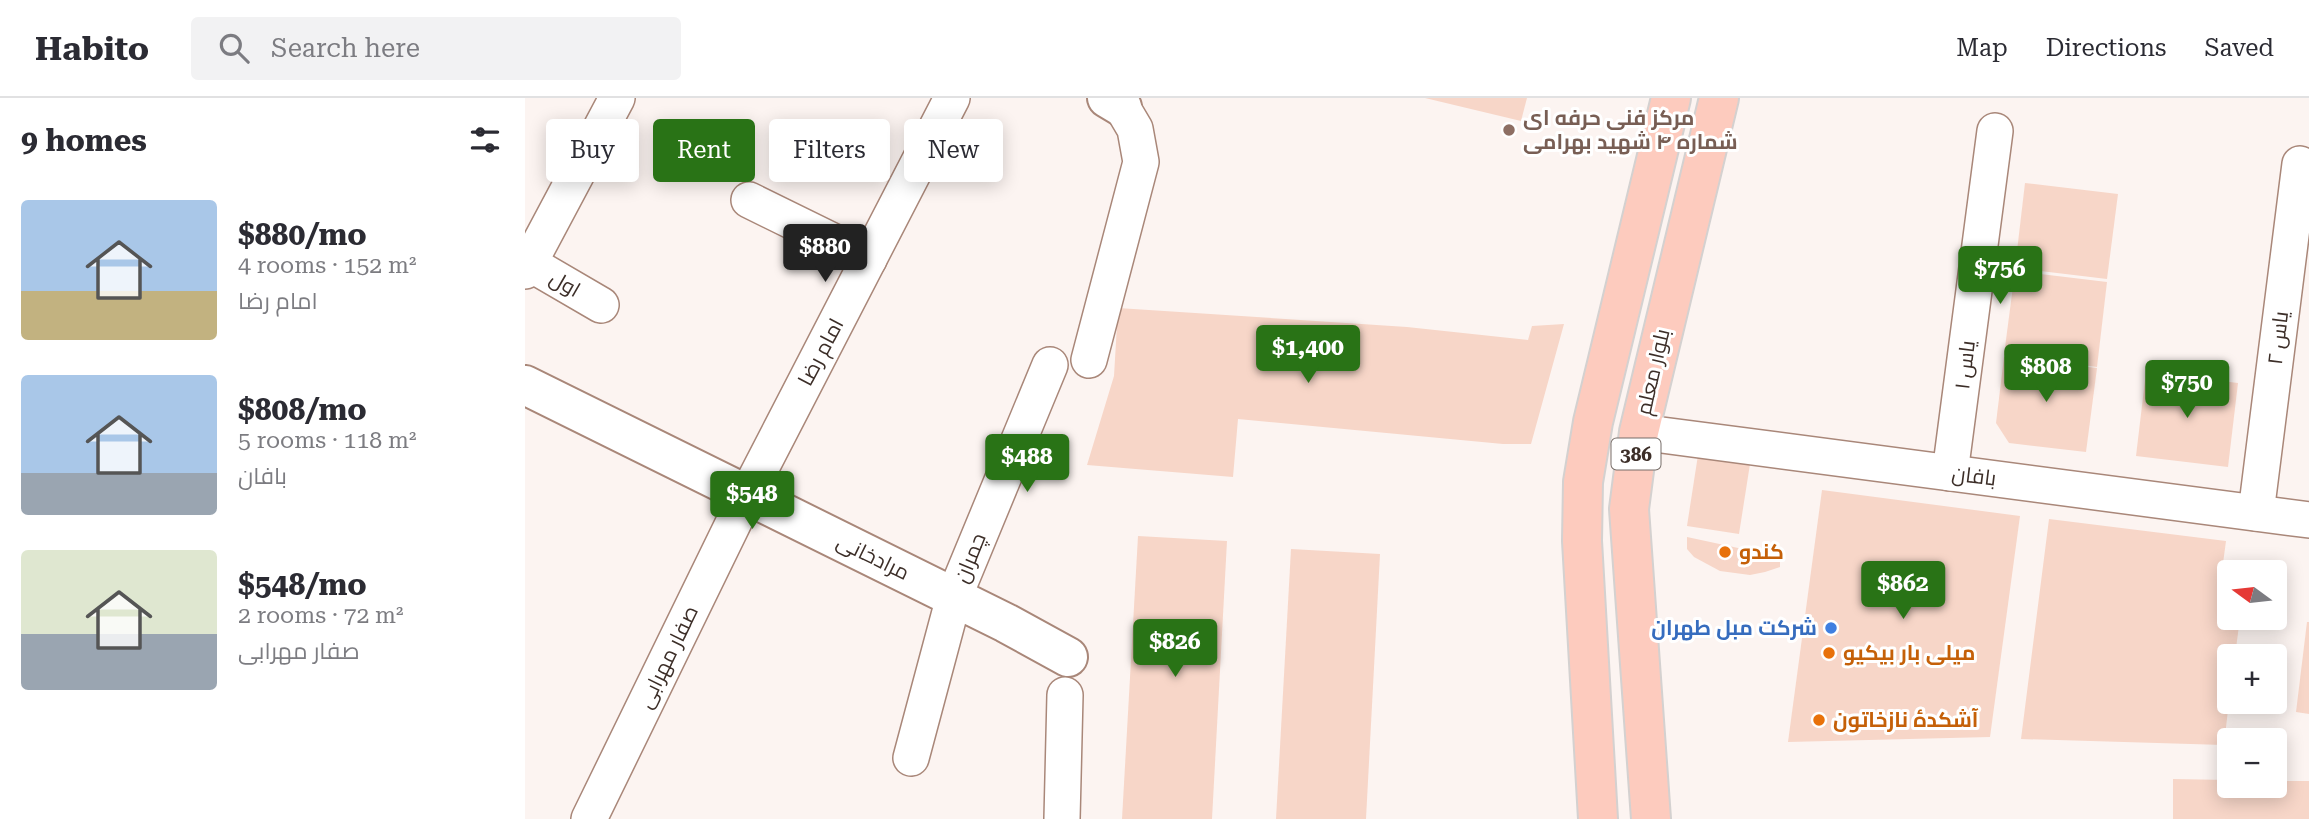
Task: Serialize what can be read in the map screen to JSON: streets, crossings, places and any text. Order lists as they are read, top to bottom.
{
  "streets": {
    "main road": ["بلوار معلم", "386"],
    "street": [
      "اول",
      "یاس ۲",
      "امام رضا",
      "یاس ۱",
      "بافان",
      "مرادخانی",
      "چمران",
      "صفار مهرابی"
    ]
  },
  "crossings": [
    ["یاس ۲", "بافان"],
    ["امام رضا", "مرادخانی"],
    ["امام رضا", "صفار مهرابی"],
    ["یاس ۱", "بافان"],
    ["بلوار معلم", "بافان"],
    ["مرادخانی", "چمران"],
    ["مرادخانی", "صفار مهرابی"]
  ],
  "places": [
    "مرکز فنی حرفه ای شماره ۴ شهید بهرامی",
    "کندو",
    "شرکت مبل طهران",
    "میلی بار بیکیو",
    "آشکدهٔ نازخاتون"
  ],
  "north": "left",
  "page": {
    "header": "Habito",
    "search": "Search here",
    "nav": ["Map", "Directions", "Saved"],
    "heading": "9 homes",
    "chip": [
      "Buy",
      "Rent",
      "Filters",
      "New"
    ],
    "list": [
      {
        "name": "$880/mo",
        "note": "4 rooms · 152 m² · امام رضا"
      },
      {
        "name": "$808/mo",
        "note": "5 rooms · 118 m² · بافان"
      },
      {
        "name": "$548/mo",
        "note": "2 rooms · 72 m² · صفار مهرابی"
      }
    ],
    "price": [
      "$880",
      "$756",
      "$1,400",
      "$808",
      "$750",
      "$488",
      "$548",
      "$862",
      "$826"
    ],
    "map_buttons": ["+", "−"]
  }
}
